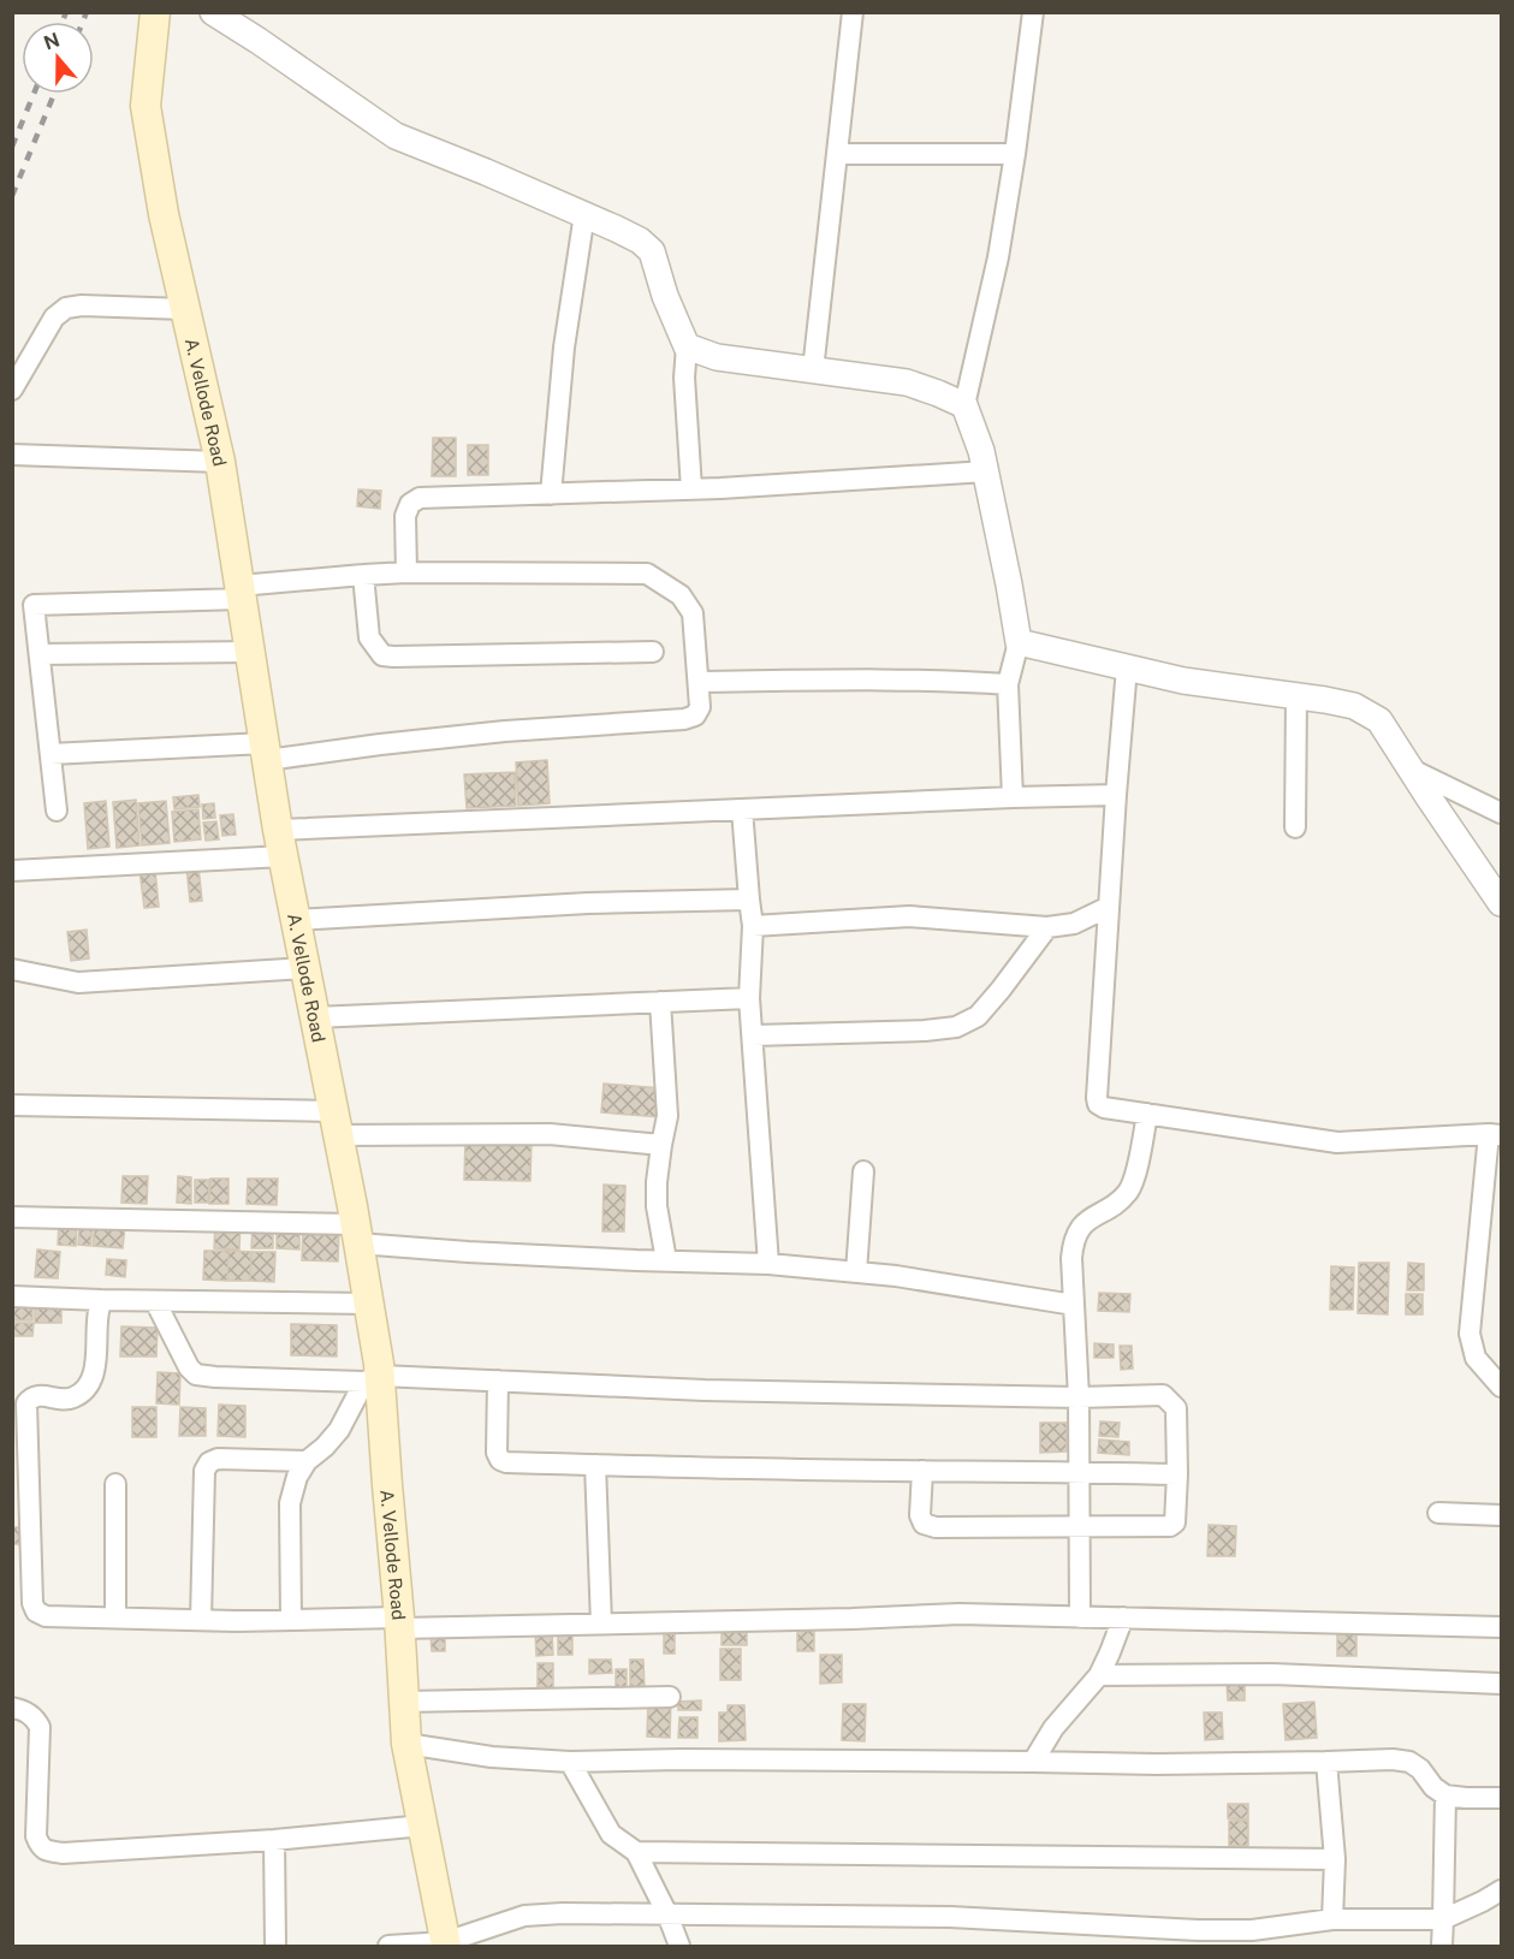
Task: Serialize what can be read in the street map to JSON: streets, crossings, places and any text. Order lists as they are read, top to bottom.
{
  "streets": {
    "main road": ["A. Vellode Road"]
  },
  "north": "top"
}
